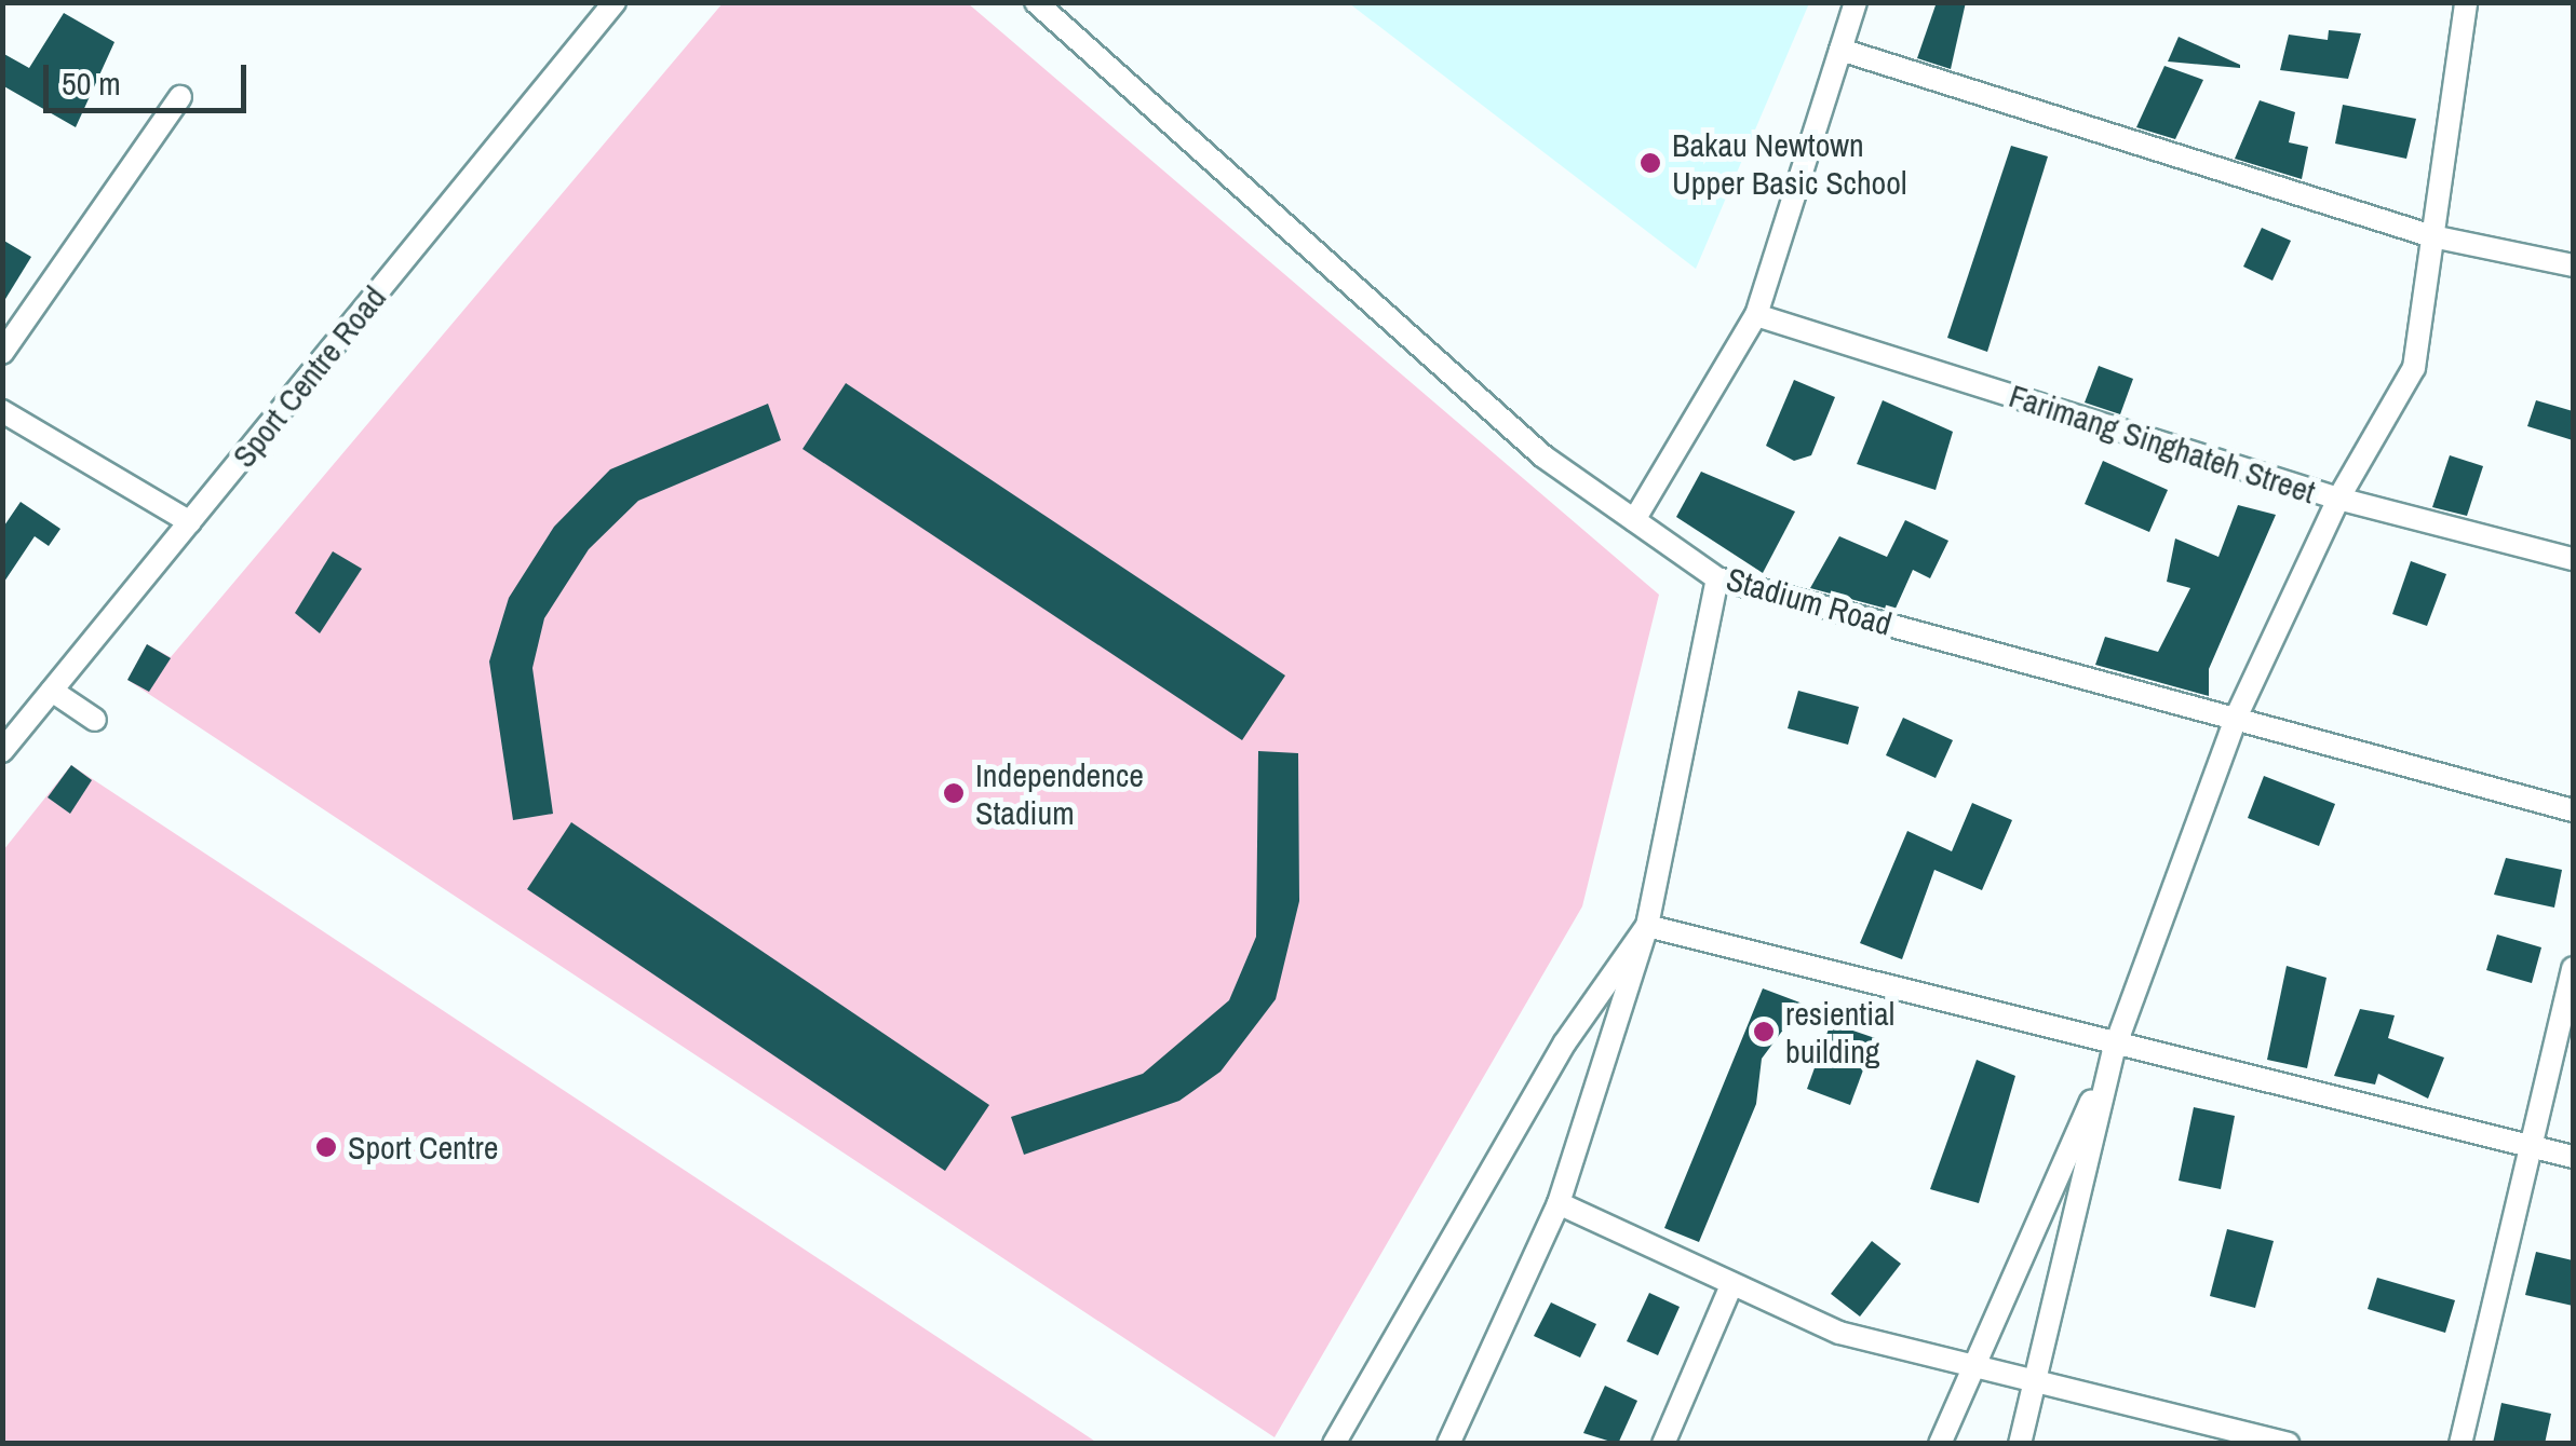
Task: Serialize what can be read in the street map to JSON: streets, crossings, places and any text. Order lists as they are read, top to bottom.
{
  "streets": {
    "street": ["Sport Centre Road", "Farimang Singhateh Street", "Stadium Road"]
  },
  "places": [
    "Bakau Newtown Upper Basic School",
    "Independence Stadium",
    "resiential building",
    "Sport Centre"
  ],
  "scale_bar": "50 m"
}
